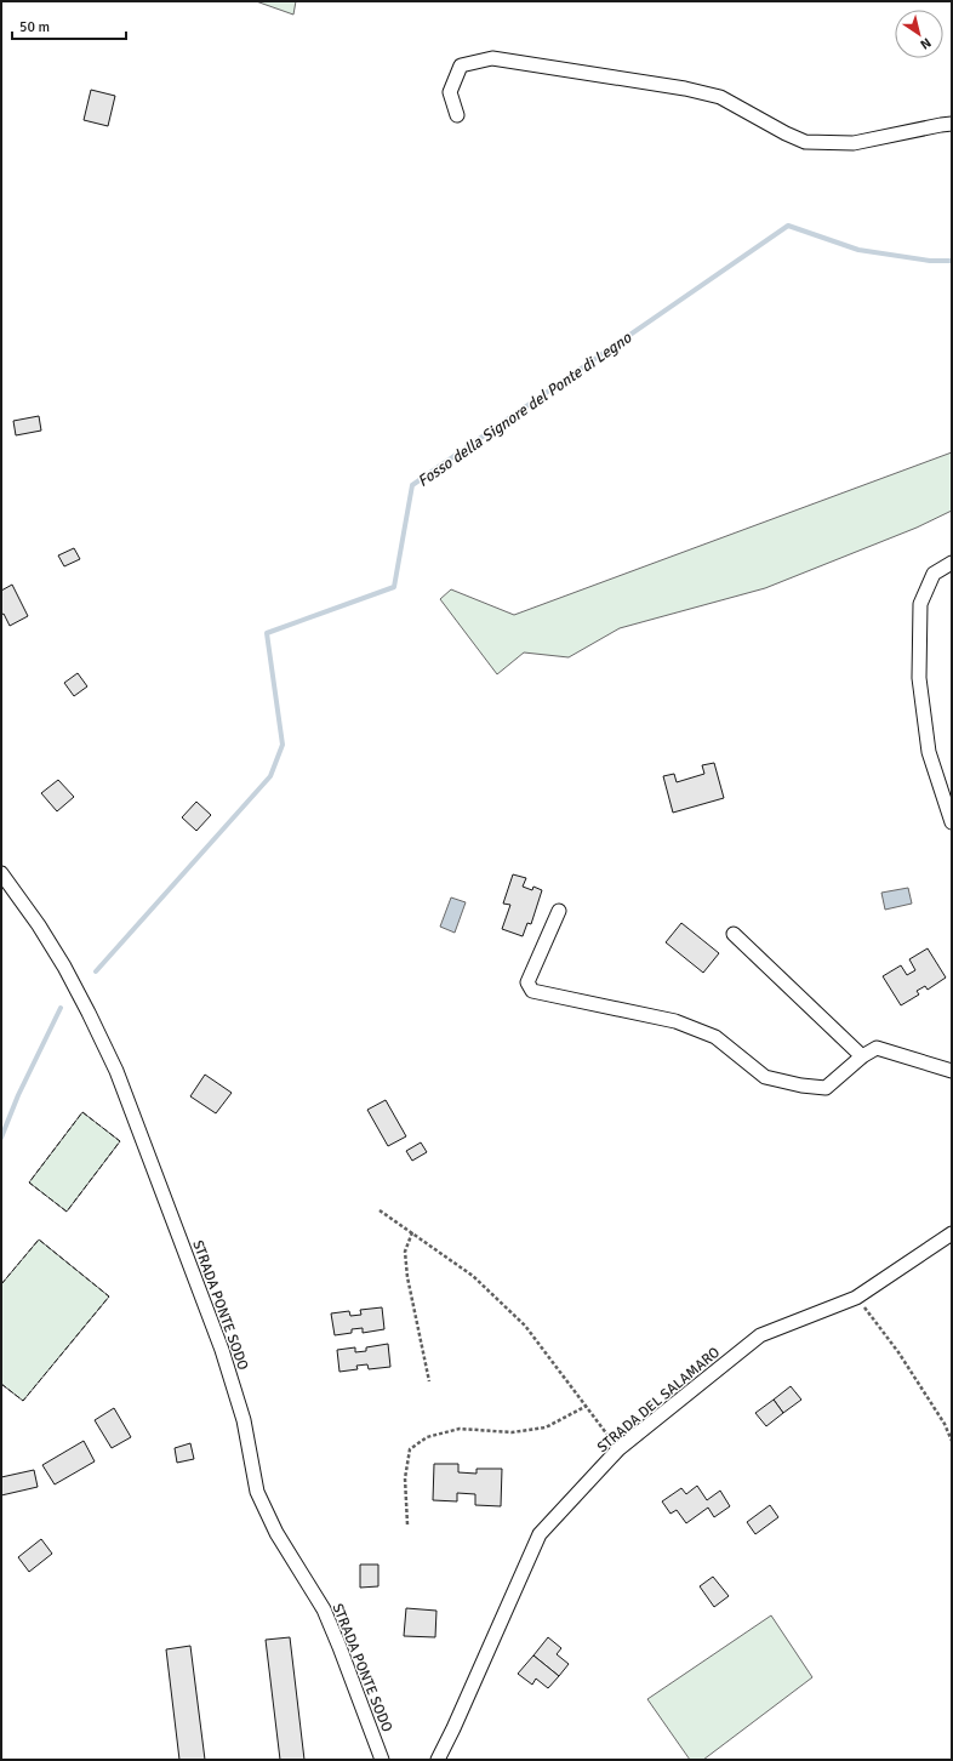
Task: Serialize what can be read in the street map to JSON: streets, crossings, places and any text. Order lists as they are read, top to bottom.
{
  "streets": {
    "street": ["STRADA PONTE SODO", "STRADA DEL SALAMARO"]
  },
  "water": ["Fosso della Signore del Ponte di Legno"],
  "scale_bar": "50 m",
  "north": "bottom right"
}
